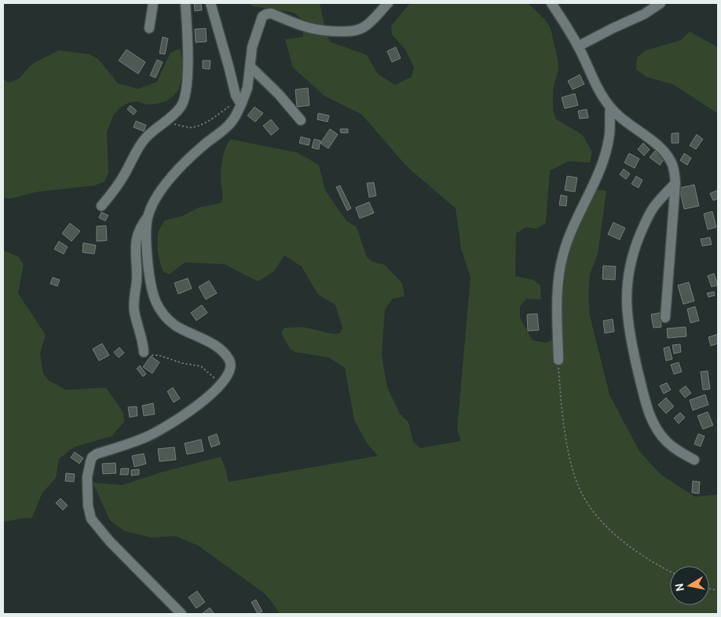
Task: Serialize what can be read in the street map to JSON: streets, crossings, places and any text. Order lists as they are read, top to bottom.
{
  "north": "left"
}
